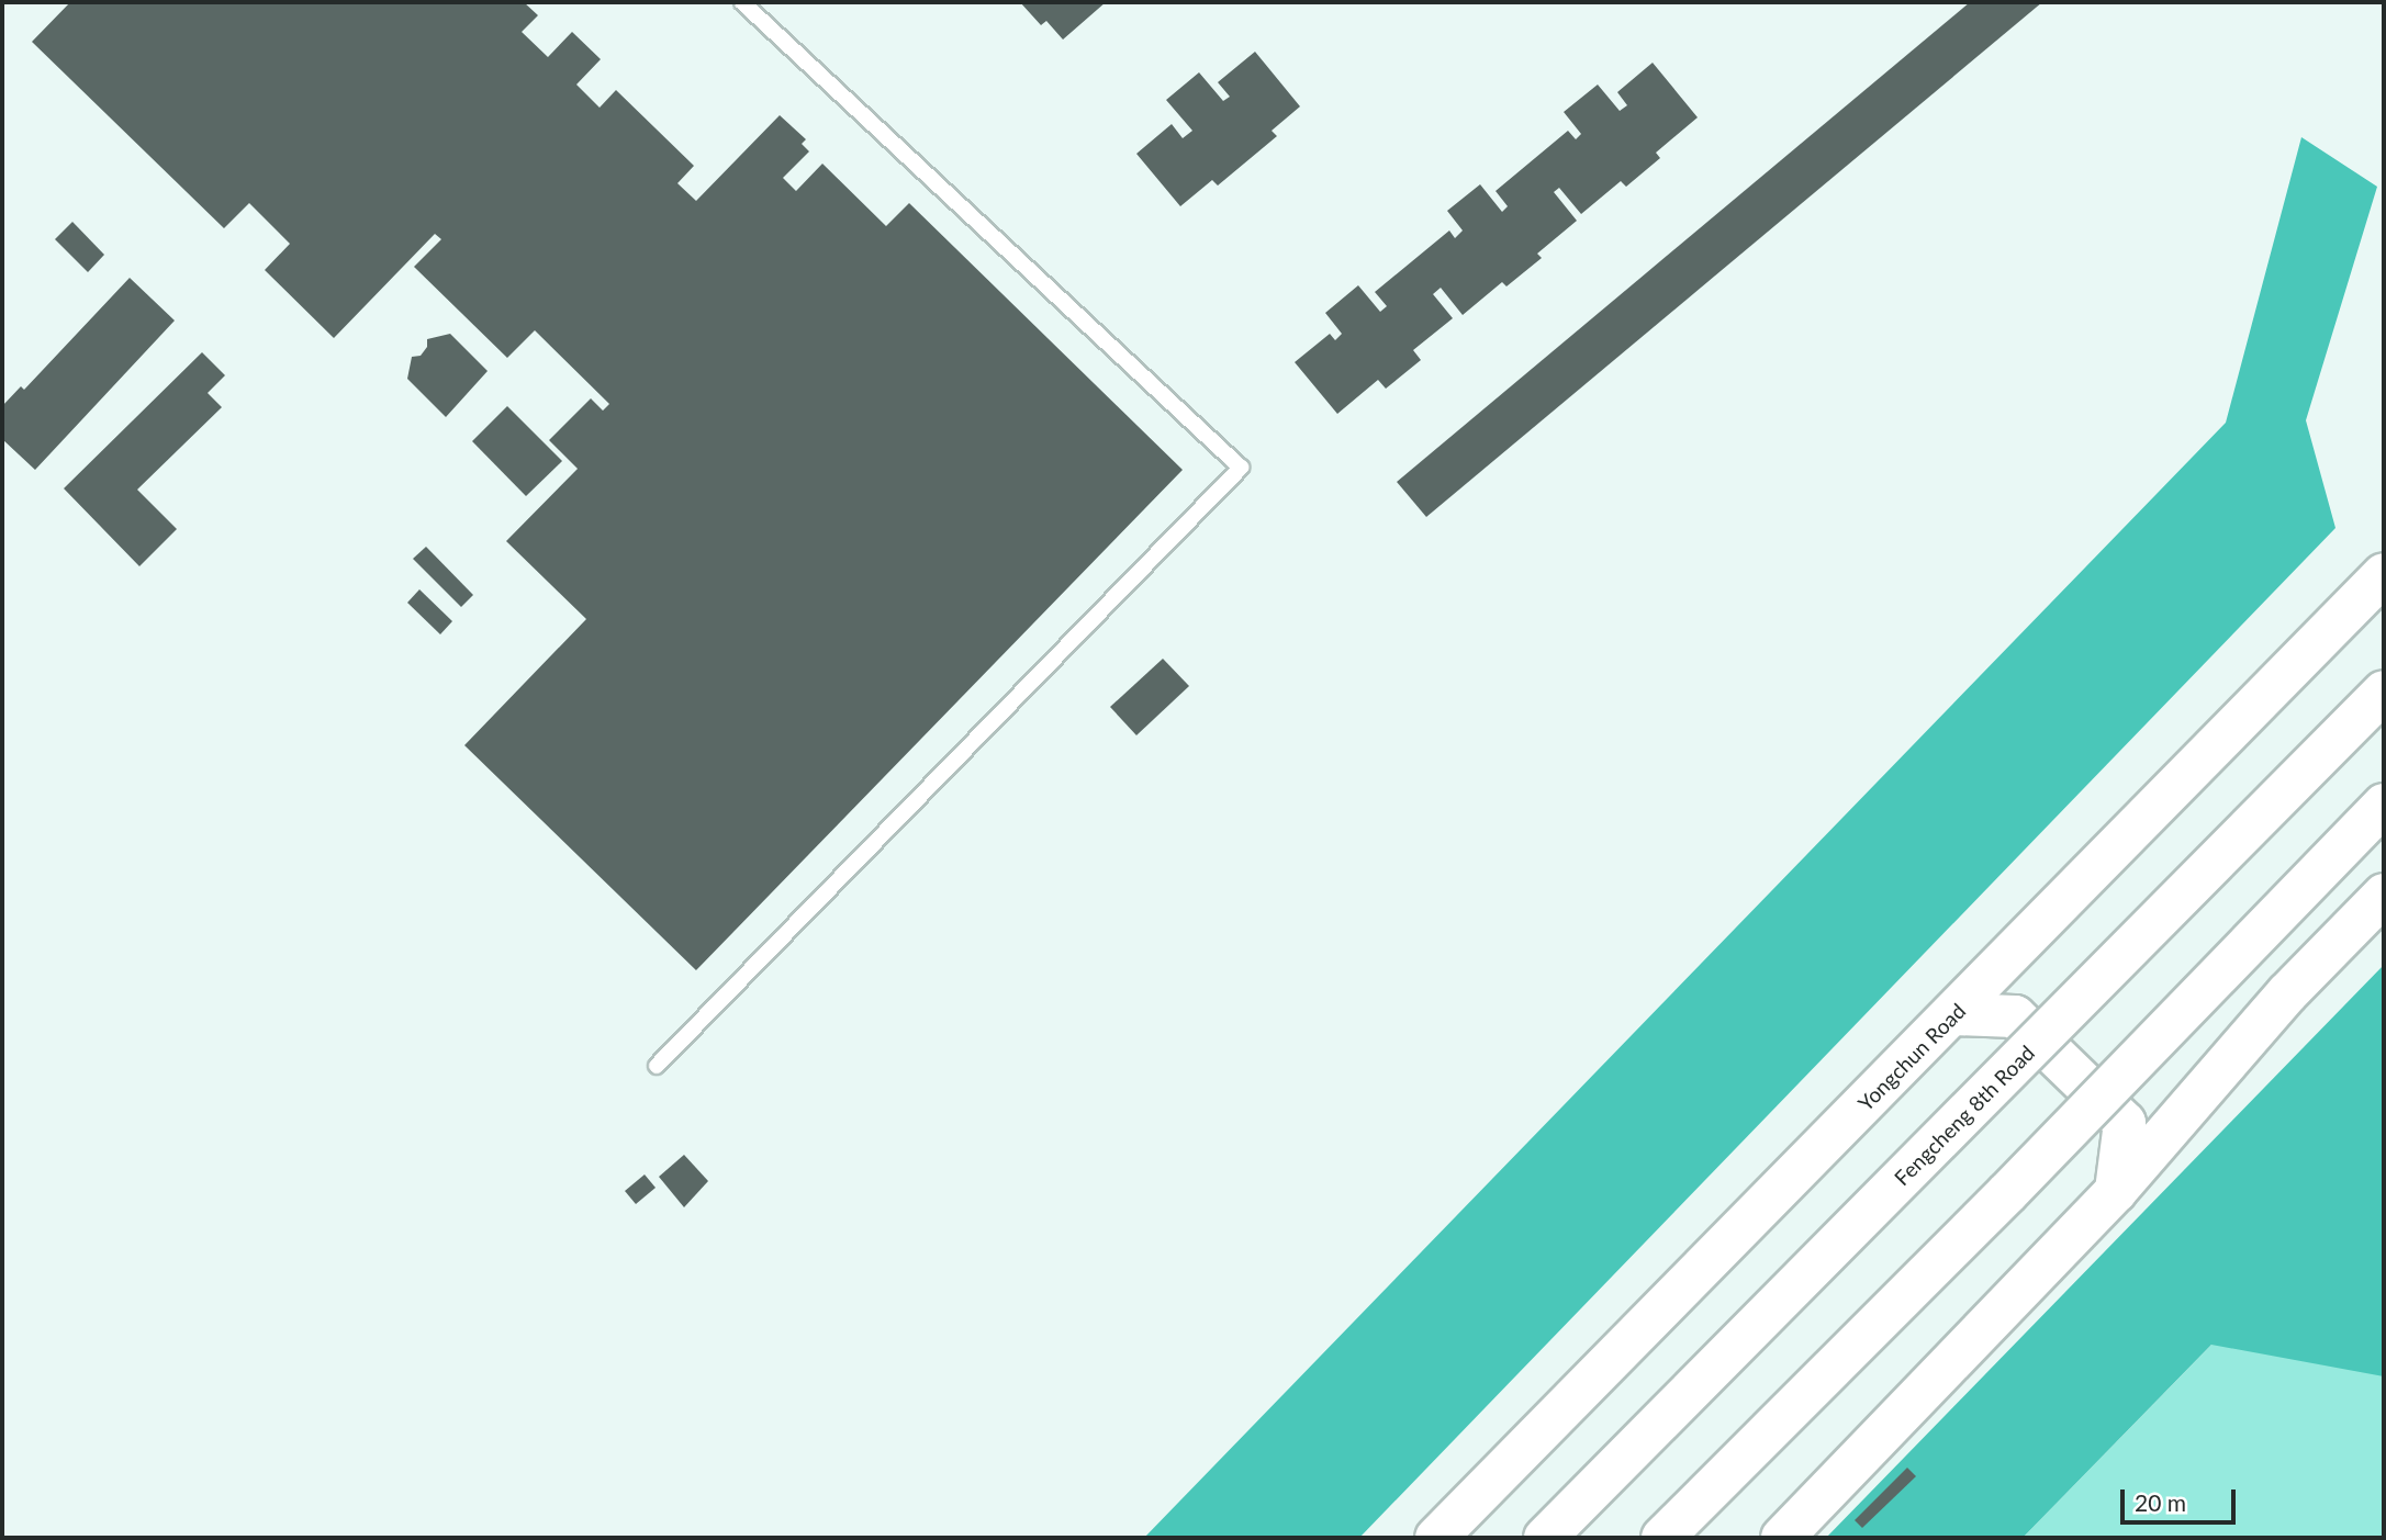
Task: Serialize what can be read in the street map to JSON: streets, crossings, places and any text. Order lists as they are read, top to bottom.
{
  "streets": {
    "street": ["Yongchun Road", "Fengcheng 8th Road"]
  },
  "scale_bar": "20 m"
}
